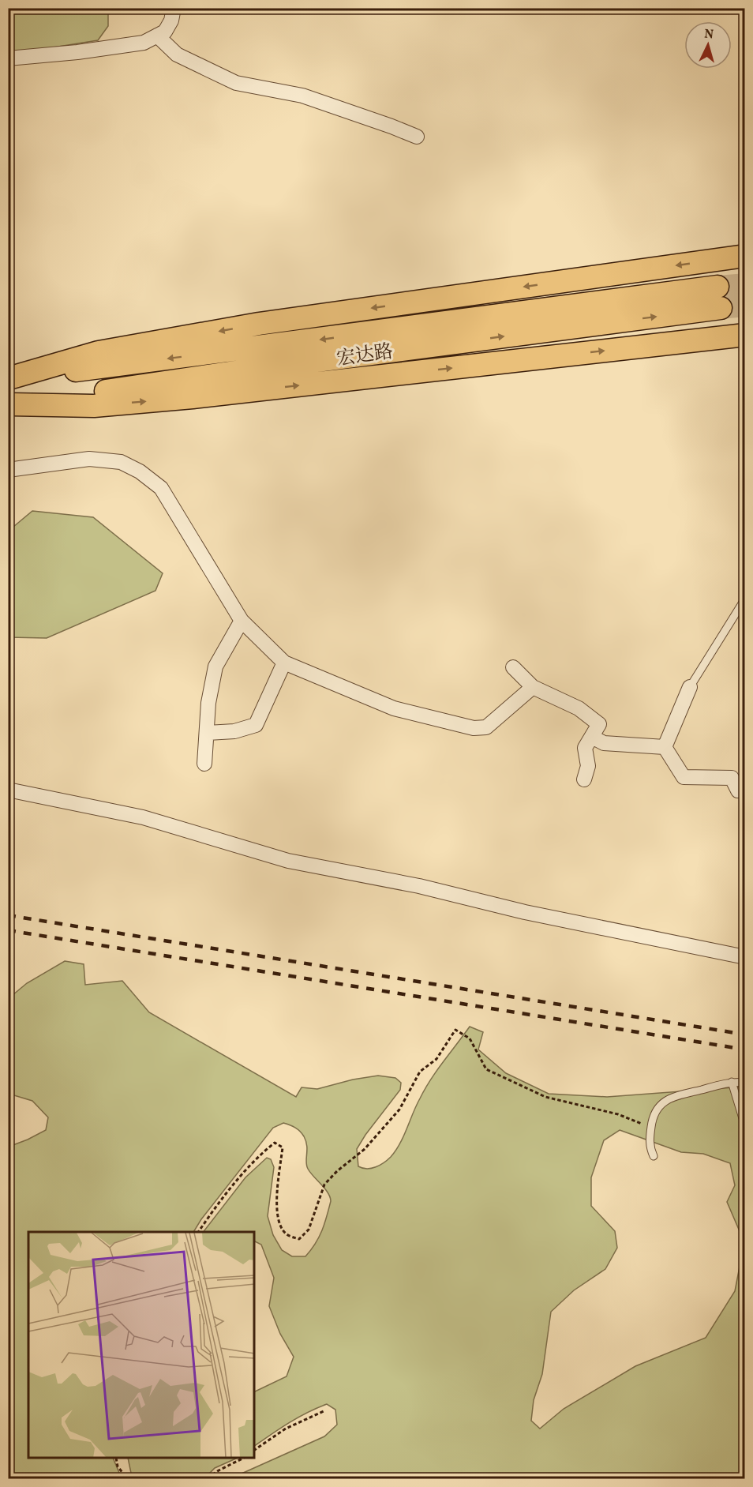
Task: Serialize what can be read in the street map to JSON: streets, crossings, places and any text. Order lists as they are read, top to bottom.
{
  "streets": {
    "main road": ["宏达路"]
  },
  "north": "top"
}
